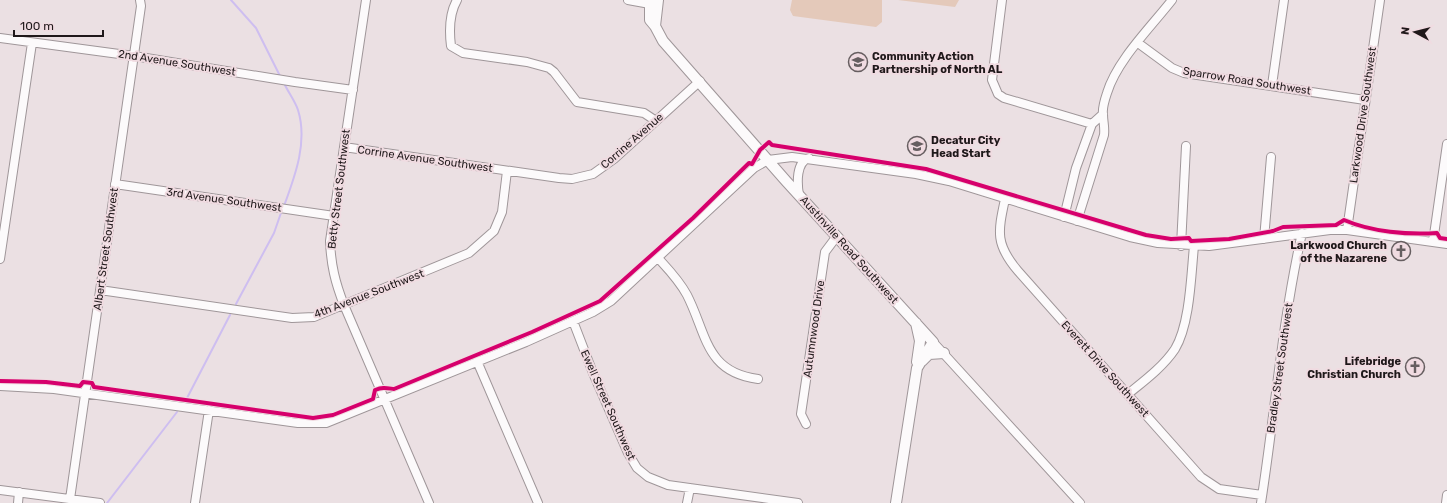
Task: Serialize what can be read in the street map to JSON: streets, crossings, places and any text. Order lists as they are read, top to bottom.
{
  "streets": {
    "main road": ["Austinville Road Southwest"],
    "street": [
      "2nd Avenue Southwest",
      "Sparrow Road Southwest",
      "Larkwood Drive Southwest",
      "Corrine Avenue",
      "Corrine Avenue Southwest",
      "Betty Street Southwest",
      "3rd Avenue Southwest",
      "Albert Street Southwest",
      "4th Avenue Southwest",
      "Autumnwood Drive",
      "Bradley Street Southwest",
      "Everett Drive Southwest",
      "Ewell Street Southwest"
    ]
  },
  "crossings": [
    ["2nd Avenue Southwest", "Betty Street Southwest"],
    ["2nd Avenue Southwest", "Albert Street Southwest"],
    ["Sparrow Road Southwest", "Larkwood Drive Southwest"],
    ["Corrine Avenue", "Corrine Avenue Southwest"],
    ["Corrine Avenue", "Austinville Road Southwest"],
    ["Corrine Avenue", "4th Avenue Southwest"],
    ["Corrine Avenue Southwest", "Betty Street Southwest"],
    ["Corrine Avenue Southwest", "4th Avenue Southwest"],
    ["Betty Street Southwest", "3rd Avenue Southwest"],
    ["Betty Street Southwest", "4th Avenue Southwest"],
    ["3rd Avenue Southwest", "Albert Street Southwest"],
    ["Albert Street Southwest", "4th Avenue Southwest"],
    ["Austinville Road Southwest", "Autumnwood Drive"],
    ["Bradley Street Southwest", "Everett Drive Southwest"]
  ],
  "places": {
    "school or university": ["Community Action Partnership of North AL", "Decatur City Head Start"],
    "church": ["Larkwood Church of the Nazarene", "Lifebridge Christian Church"]
  },
  "scale_bar": "100 m",
  "north": "left"
}
